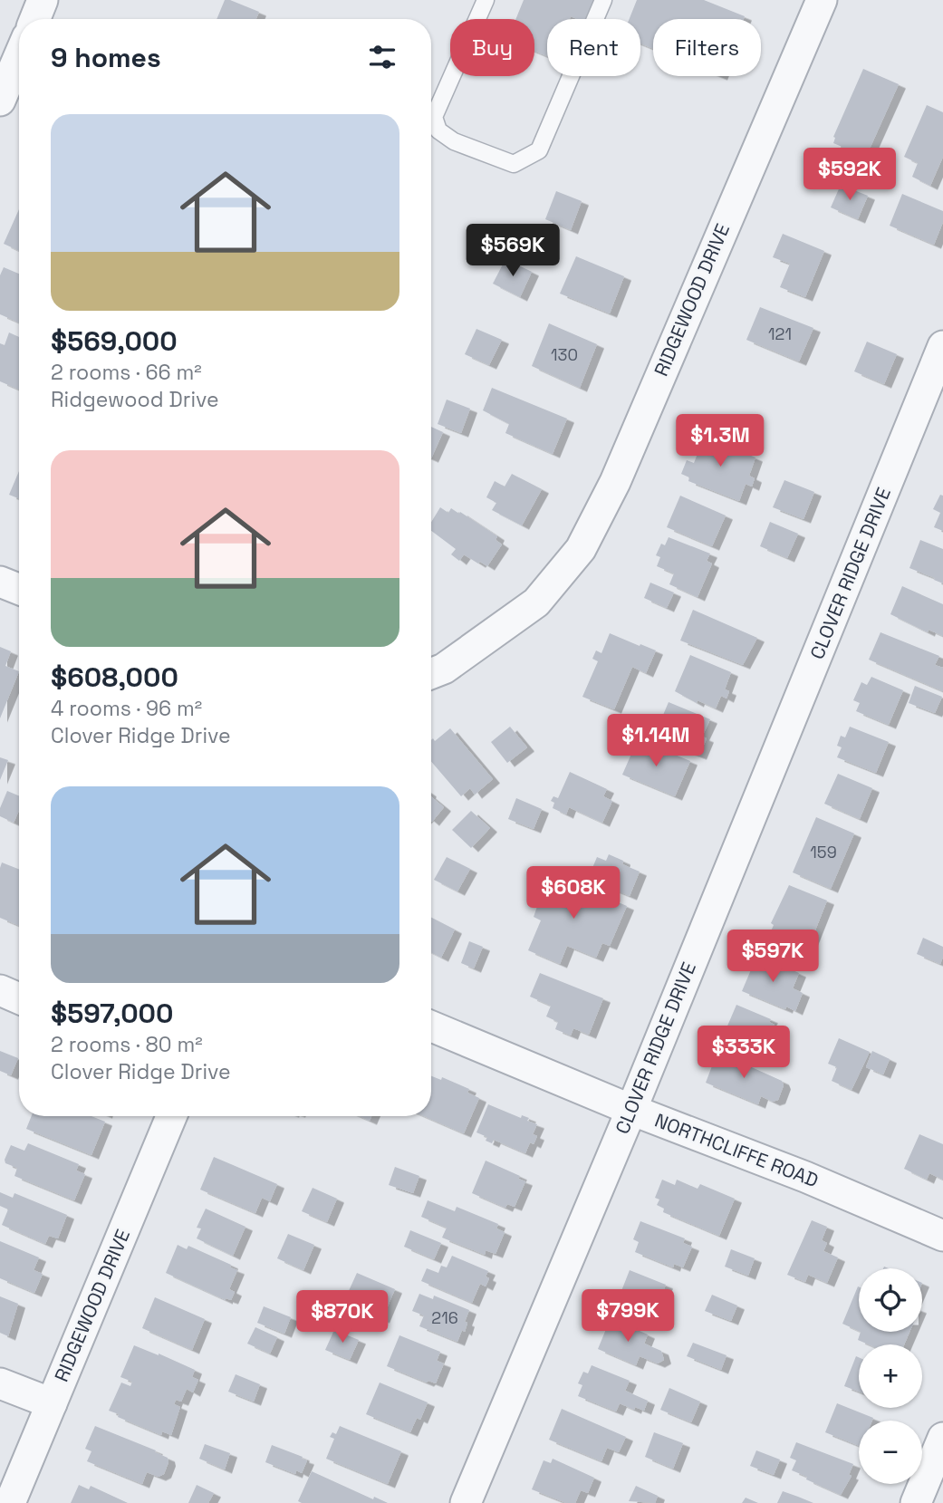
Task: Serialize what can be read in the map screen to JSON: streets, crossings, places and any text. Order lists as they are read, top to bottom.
{
  "streets": {
    "street": ["RIDGEWOOD DRIVE", "CLOVER RIDGE DRIVE", "NORTHCLIFFE ROAD"]
  },
  "crossings": [
    ["CLOVER RIDGE DRIVE", "NORTHCLIFFE ROAD"]
  ],
  "house_numbers": [
    "121",
    "130",
    "159",
    "216"
  ],
  "page": {
    "chip": ["Buy", "Rent", "Filters"],
    "heading": "9 homes",
    "list": [
      {
        "name": "$569,000",
        "note": "2 rooms · 66 m² · Ridgewood Drive"
      },
      {
        "name": "$608,000",
        "note": "4 rooms · 96 m² · Clover Ridge Drive"
      },
      {
        "name": "$597,000",
        "note": "2 rooms · 80 m² · Clover Ridge Drive"
      }
    ],
    "price": [
      "$592K",
      "$569K",
      "$1.3M",
      "$1.14M",
      "$608K",
      "$597K",
      "$333K",
      "$799K",
      "$870K"
    ],
    "map_buttons": ["+", "−"]
  }
}
